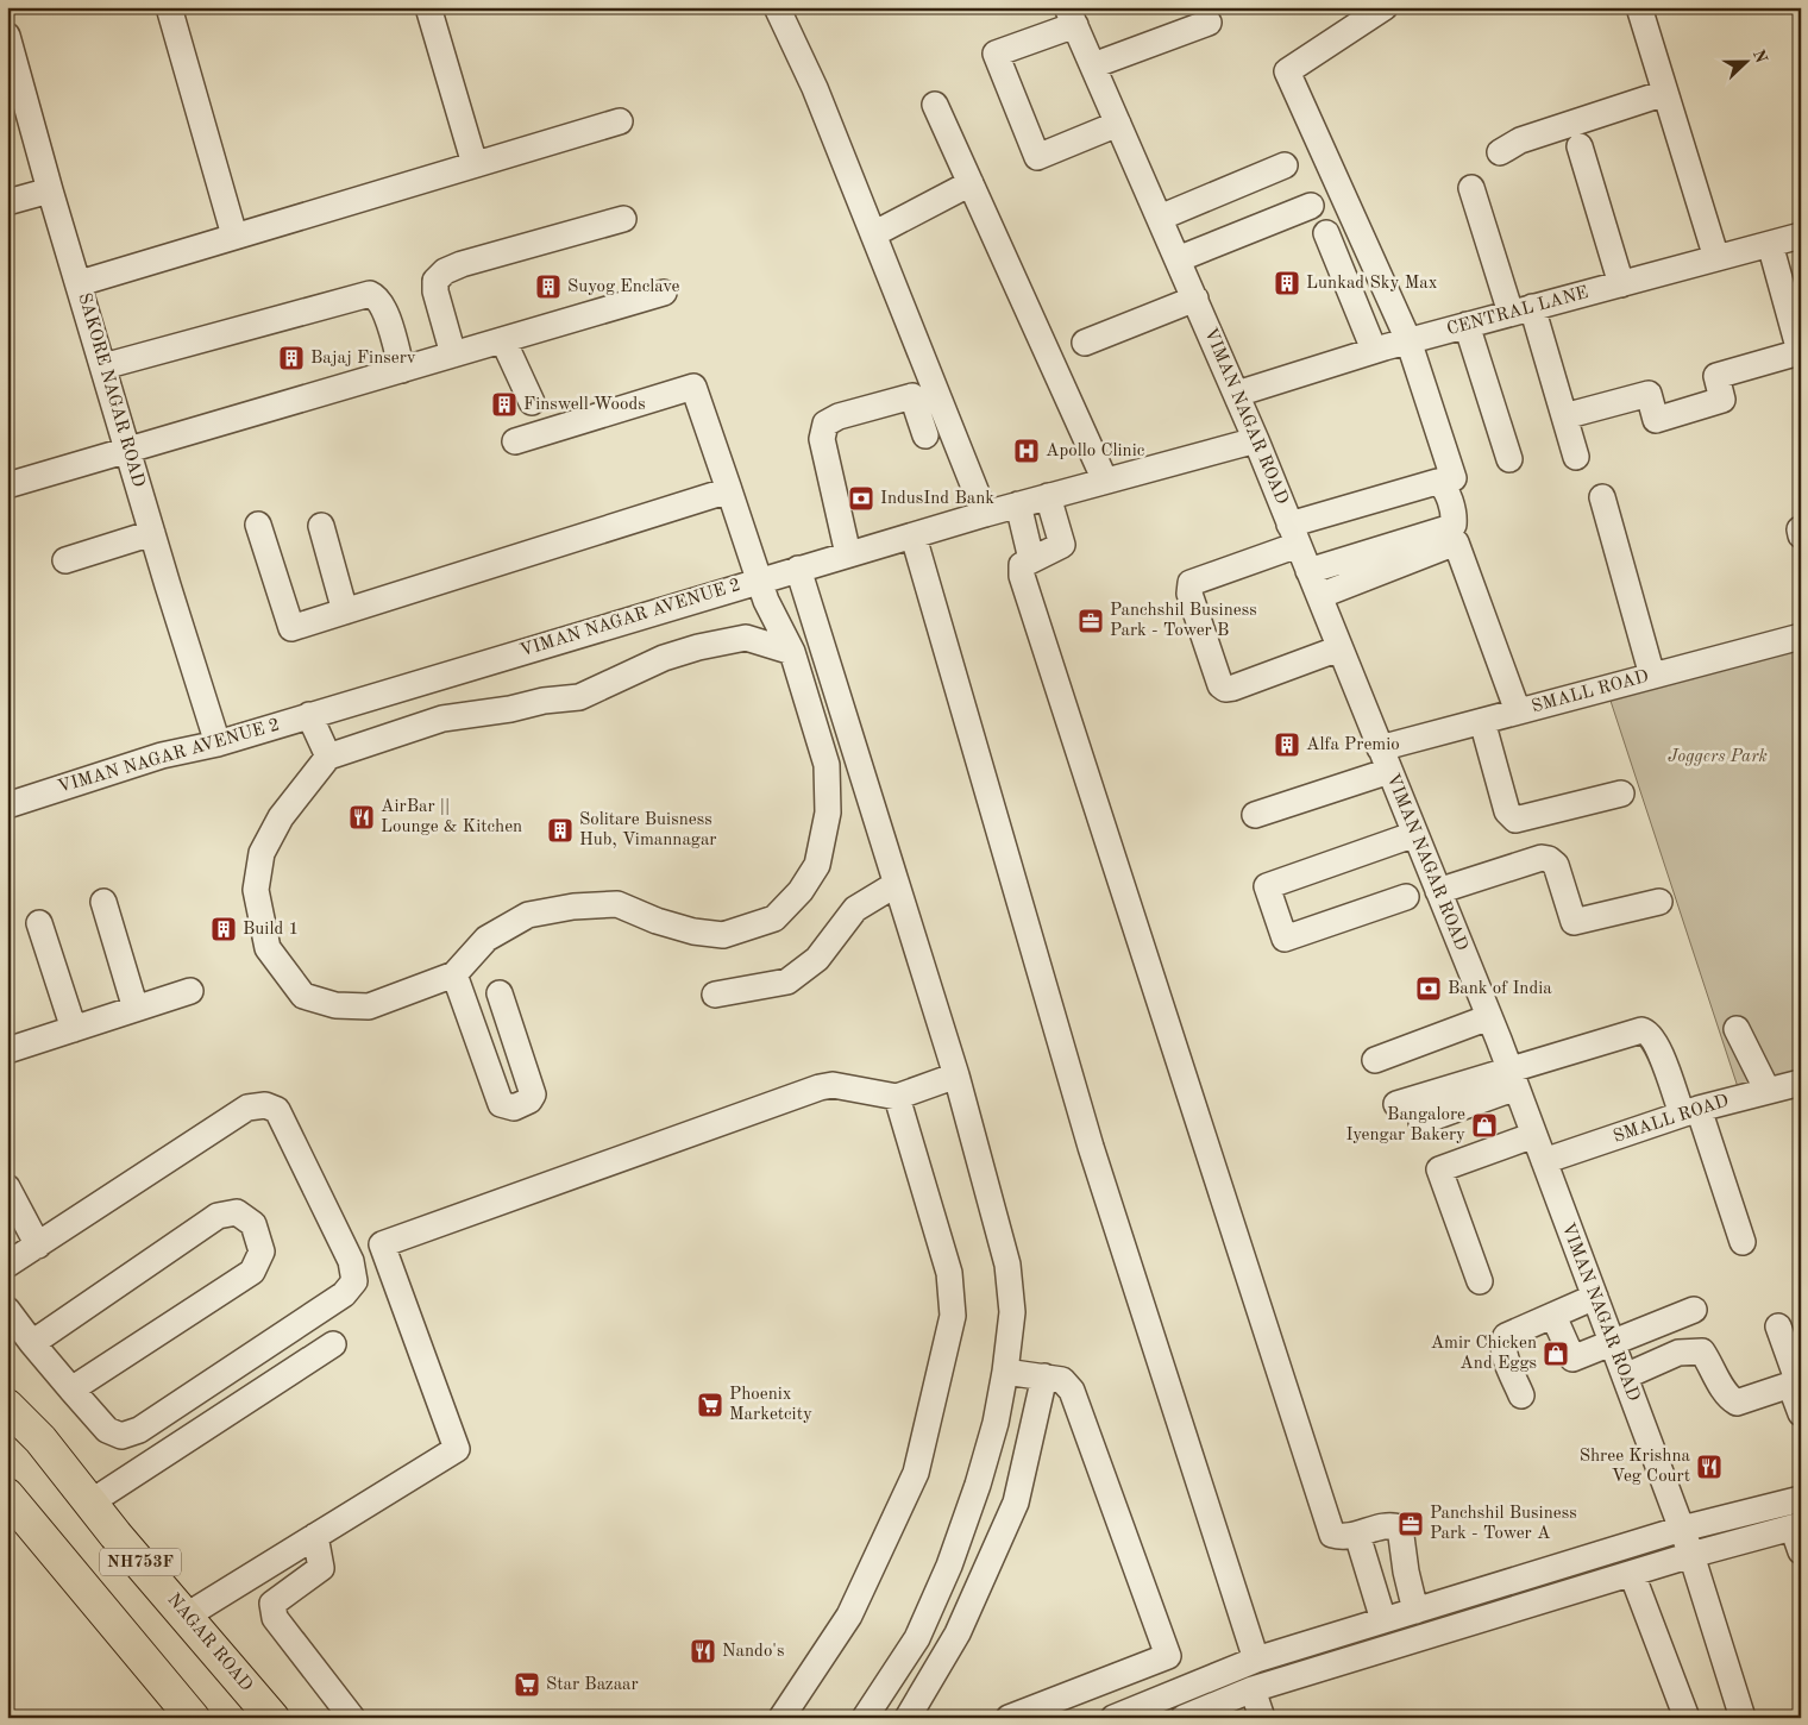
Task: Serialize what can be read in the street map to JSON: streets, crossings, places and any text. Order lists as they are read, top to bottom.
{
  "streets": {
    "highway": ["NH753F", "NAGAR ROAD"],
    "street": [
      "CENTRAL LANE",
      "SAKORE NAGAR ROAD",
      "VIMAN NAGAR ROAD",
      "VIMAN NAGAR AVENUE 2",
      "SMALL ROAD"
    ]
  },
  "crossings": [
    ["CENTRAL LANE", "VIMAN NAGAR ROAD"],
    ["SAKORE NAGAR ROAD", "VIMAN NAGAR AVENUE 2"],
    ["VIMAN NAGAR ROAD", "VIMAN NAGAR AVENUE 2"],
    ["VIMAN NAGAR ROAD", "SMALL ROAD"]
  ],
  "parks": ["Joggers Park"],
  "places": {
    "building": [
      "Lunkad Sky Max",
      "Suyog Enclave",
      "Bajaj Finserv",
      "Finswell Woods",
      "Alfa Premio",
      "Solitare Buisness Hub, Vimannagar",
      "Build 1"
    ],
    "hospital": ["Apollo Clinic"],
    "bank": ["IndusInd Bank", "Bank of India"],
    "office": ["Panchshil Business Park - Tower B", "Panchshil Business Park - Tower A"],
    "restaurant": ["AirBar || Lounge & Kitchen", "Shree Krishna Veg Court", "Nando's"],
    "shop": ["Bangalore Iyengar Bakery", "Amir Chicken And Eggs"],
    "supermarket": ["Phoenix Marketcity", "Star Bazaar"]
  },
  "north": "right"
}
